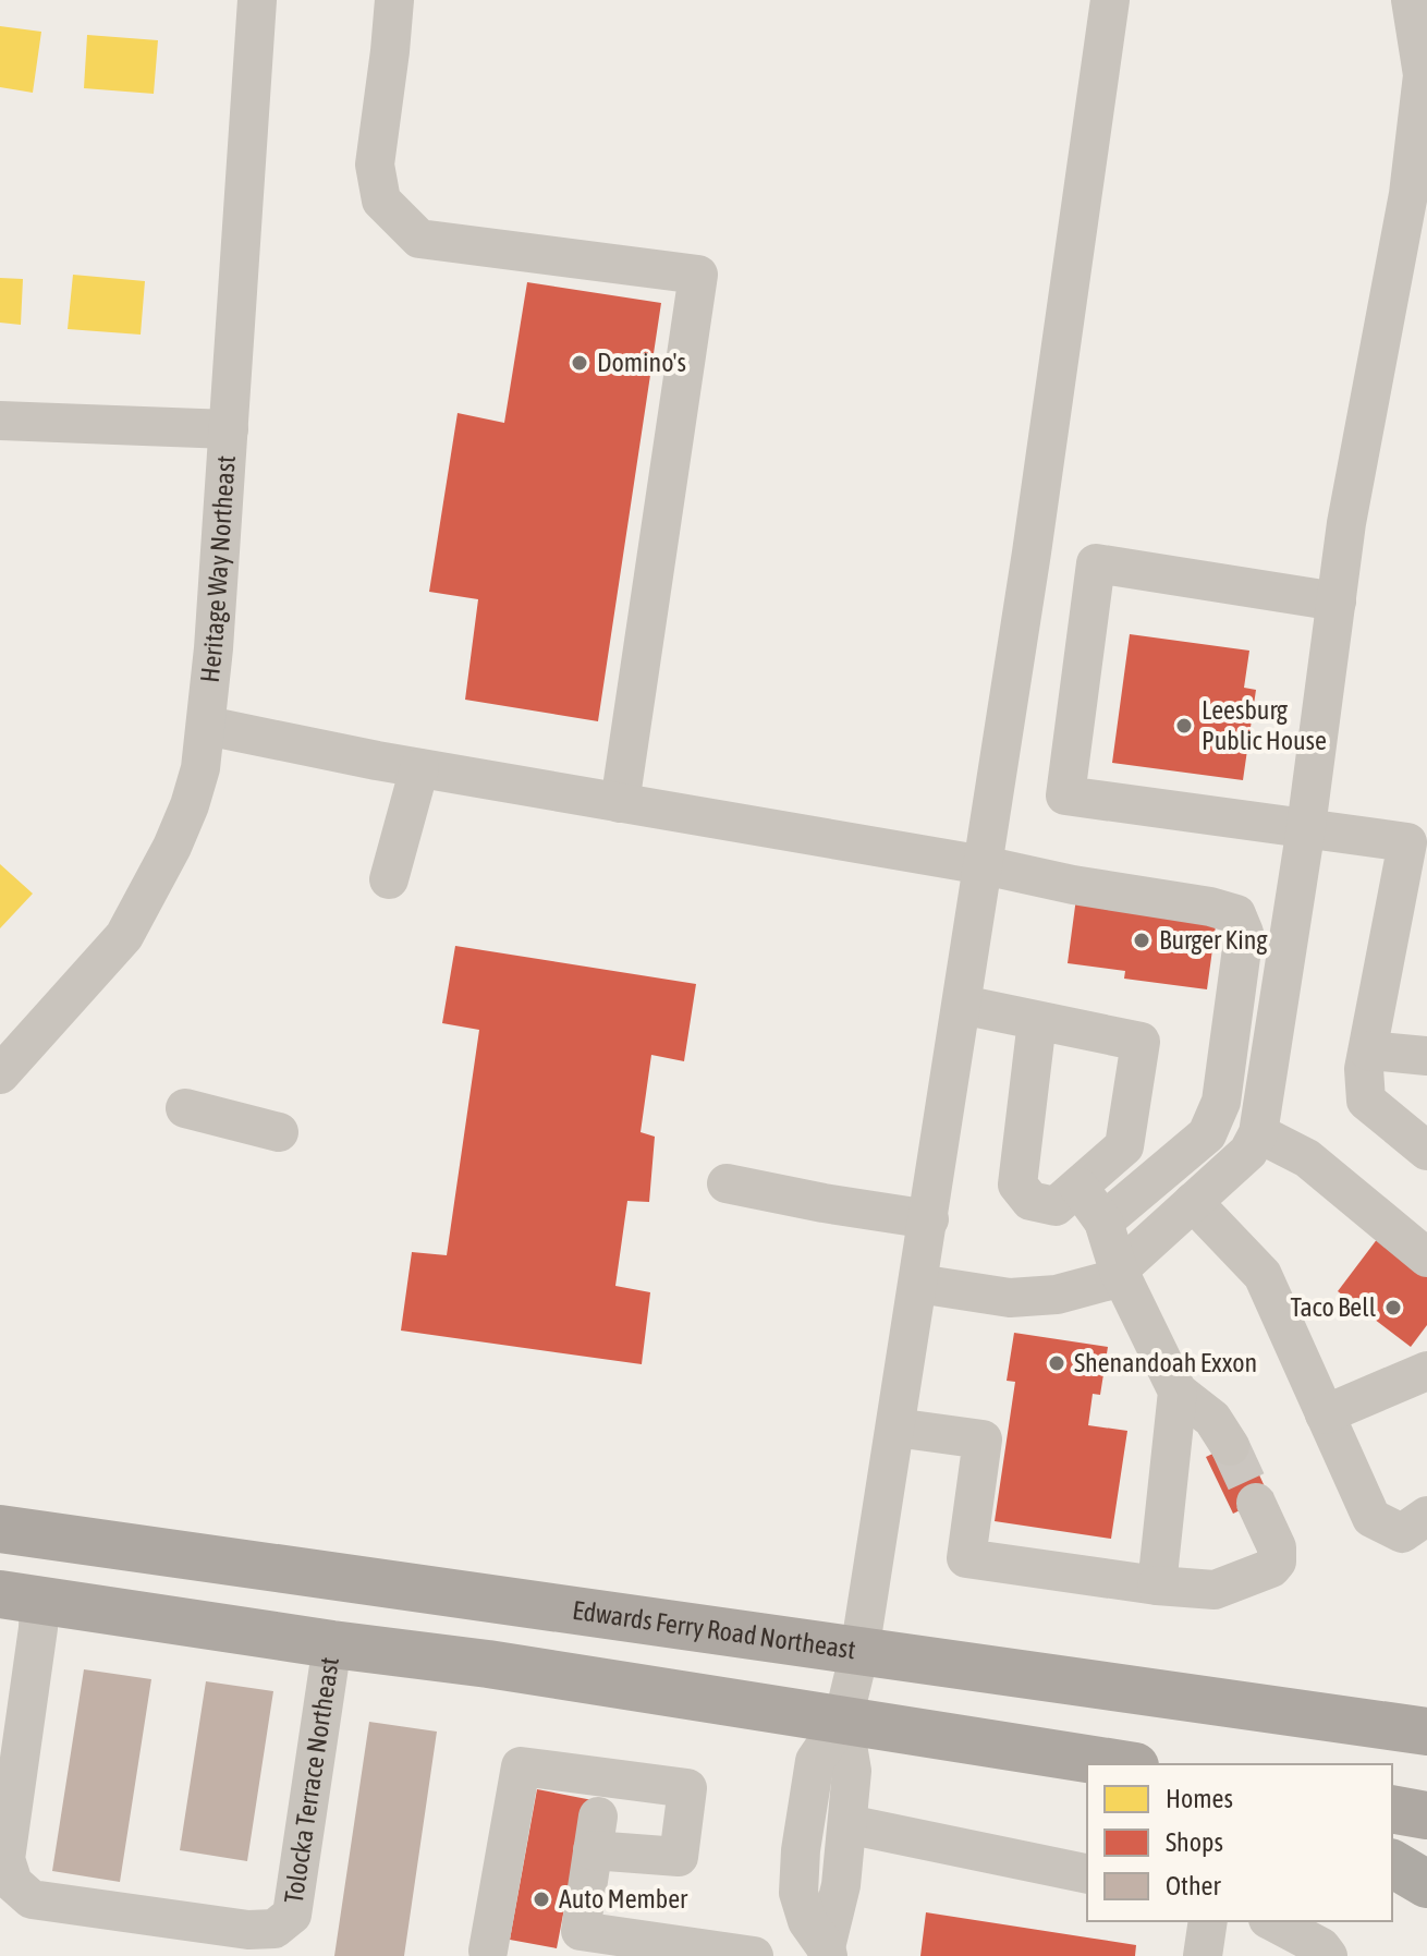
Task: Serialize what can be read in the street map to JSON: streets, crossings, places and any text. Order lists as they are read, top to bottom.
{
  "streets": {
    "main road": ["Edwards Ferry Road Northeast"],
    "street": ["Heritage Way Northeast", "Tolocka Terrace Northeast"]
  },
  "places": [
    "Domino's",
    "Leesburg Public House",
    "Burger King",
    "Taco Bell",
    "Shenandoah Exxon",
    "Auto Member"
  ],
  "legend": ["Homes", "Shops", "Other"]
}
